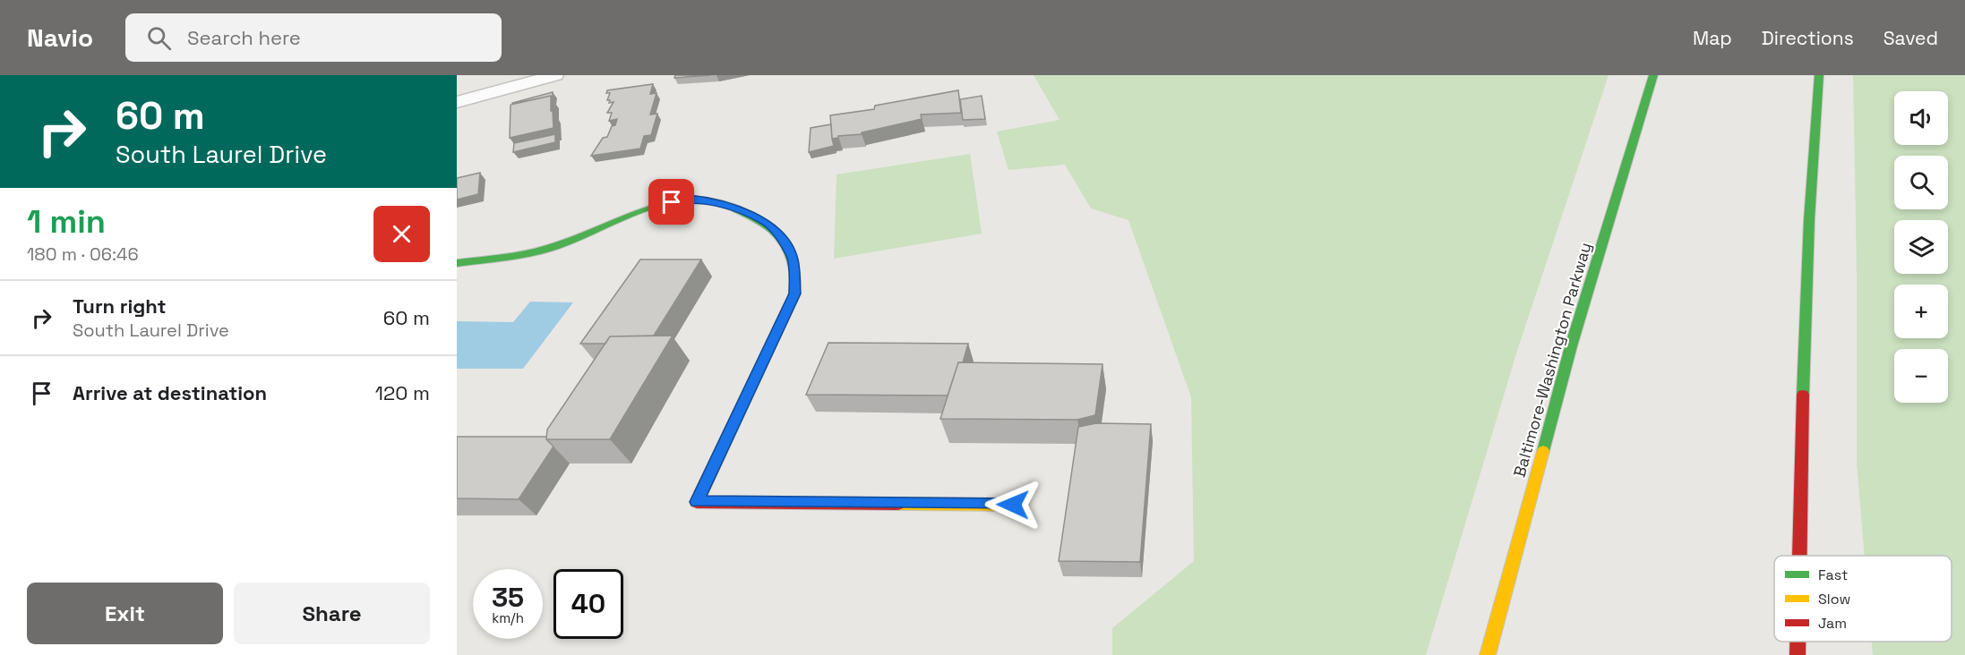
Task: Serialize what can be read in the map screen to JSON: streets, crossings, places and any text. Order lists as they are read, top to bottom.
{
  "streets": {
    "main road": ["Baltimore-Washington Parkway"]
  },
  "legend": ["Fast", "Slow", "Jam"],
  "page": {
    "header": "Navio",
    "search": "Search here",
    "nav": ["Map", "Directions", "Saved"],
    "turn": ["60 m", "South Laurel Drive"],
    "map_buttons": ["+", "−"],
    "heading": ["1 min", "180 m · 06:46"],
    "list": [
      {
        "name": "Turn right",
        "note": "South Laurel Drive",
        "value": "60 m"
      },
      {
        "name": "Arrive at destination",
        "value": "120 m"
      }
    ],
    "speed": "35 km/h",
    "limit": "40",
    "buttons": ["Exit", "Share"]
  }
}
